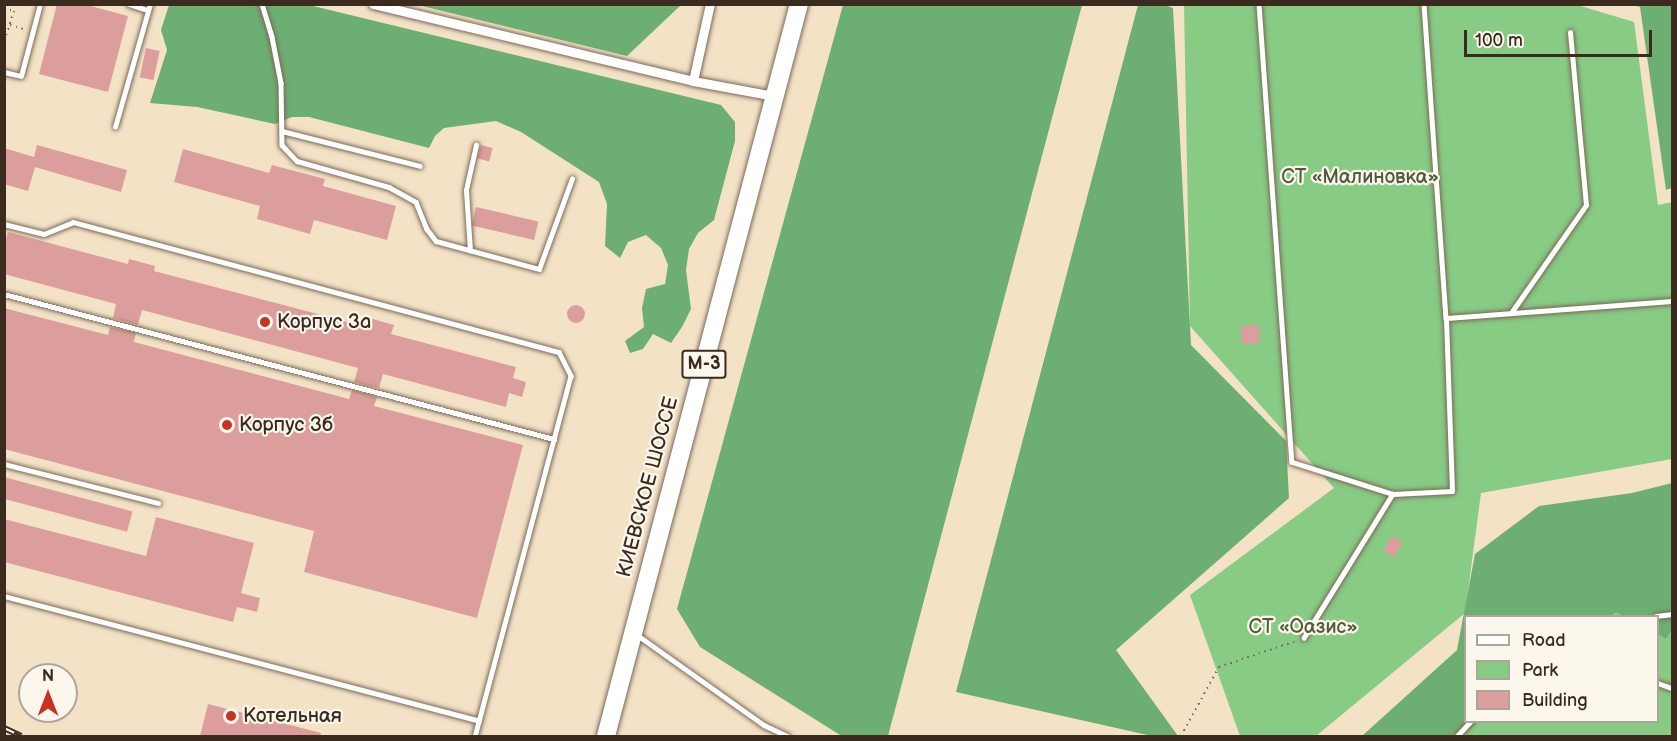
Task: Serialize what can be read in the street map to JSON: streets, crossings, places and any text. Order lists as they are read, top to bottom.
{
  "streets": {
    "highway": ["М-3", "КИЕВСКОЕ ШОССЕ"]
  },
  "parks": ["СТ «Малиновка»", "СТ «Оазис»"],
  "places": ["Корпус 3a", "Корпус 3б", "Котельная"],
  "legend": ["Road", "Park", "Building"],
  "scale_bar": "100 m",
  "north": "top"
}
